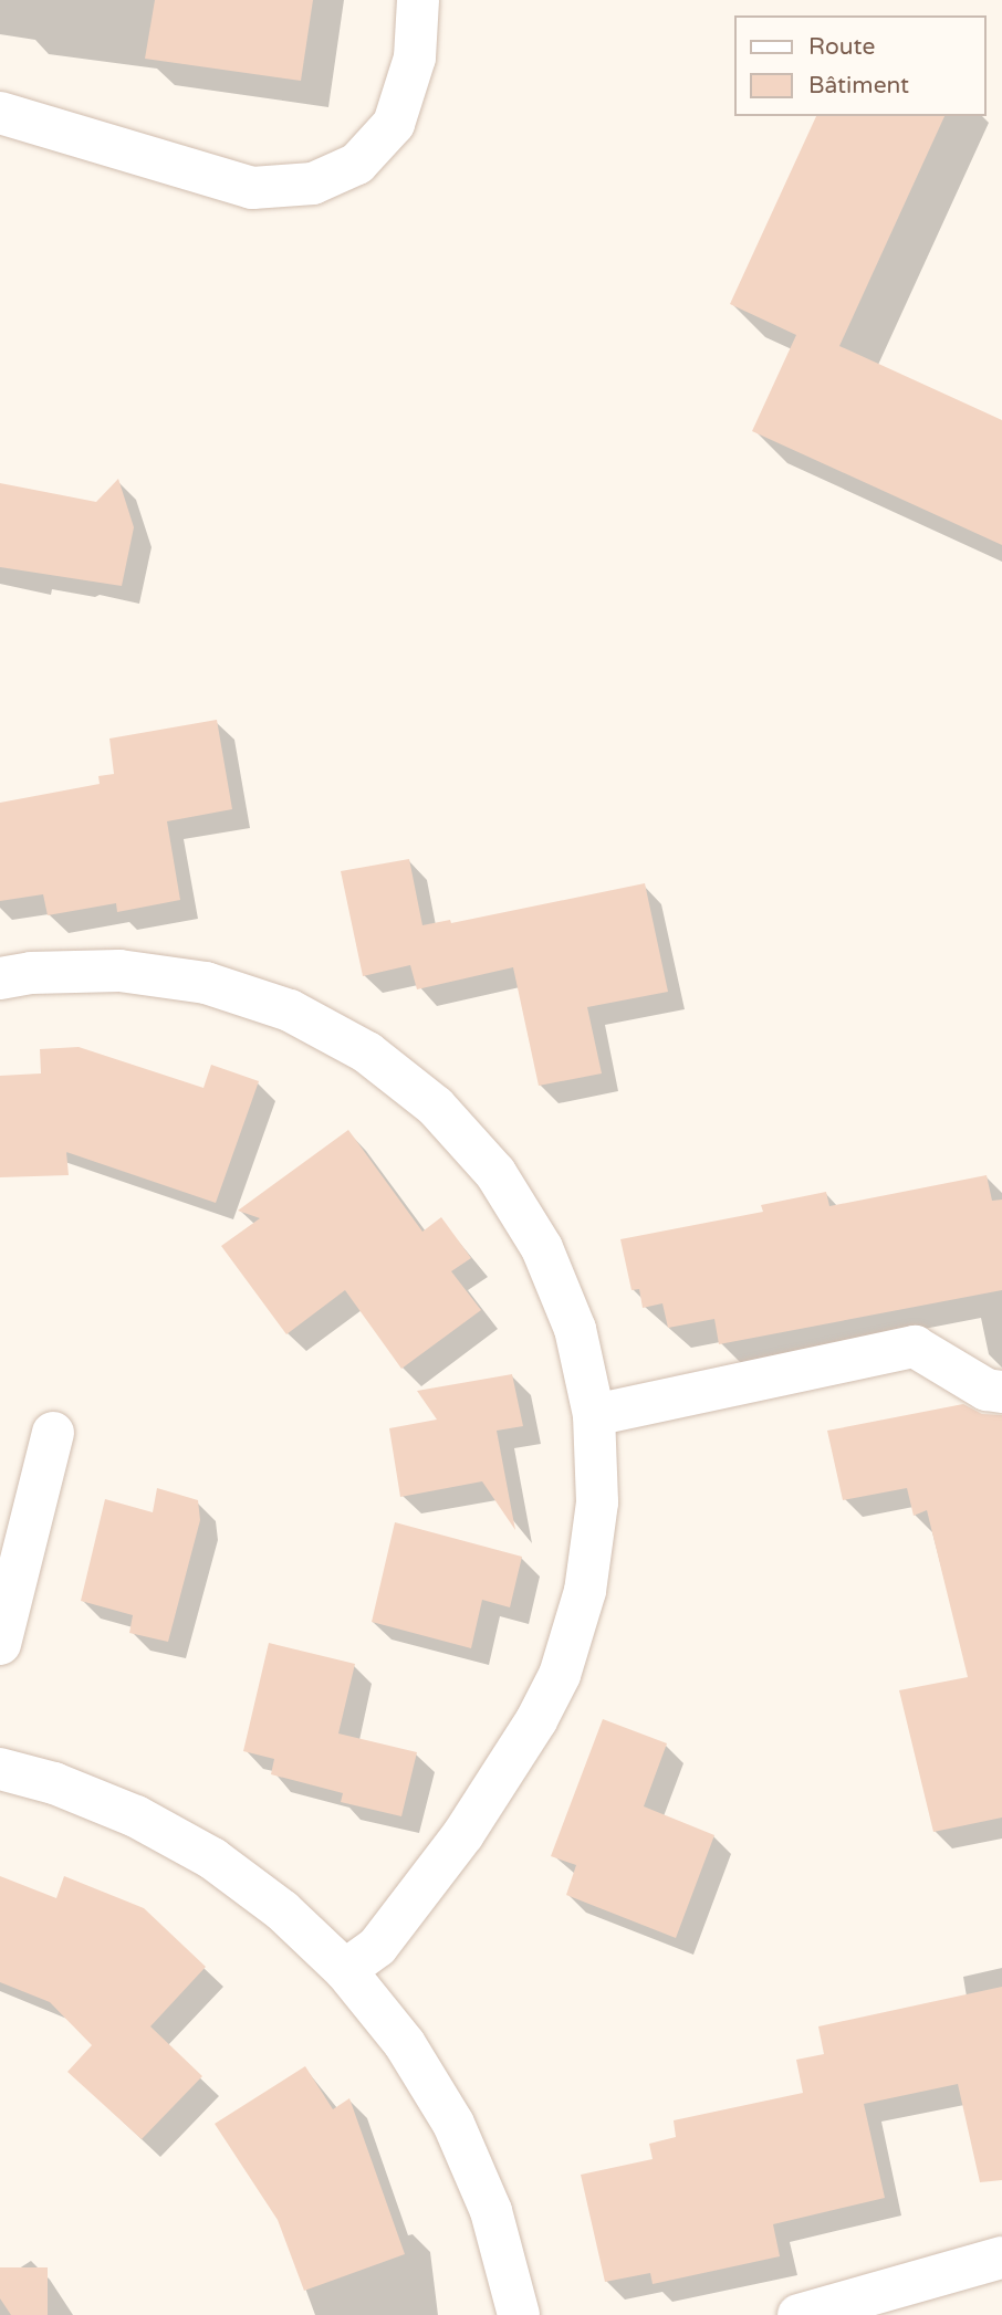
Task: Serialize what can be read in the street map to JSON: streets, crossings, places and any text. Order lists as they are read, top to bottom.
{
  "legend": ["Route", "Bâtiment"]
}
